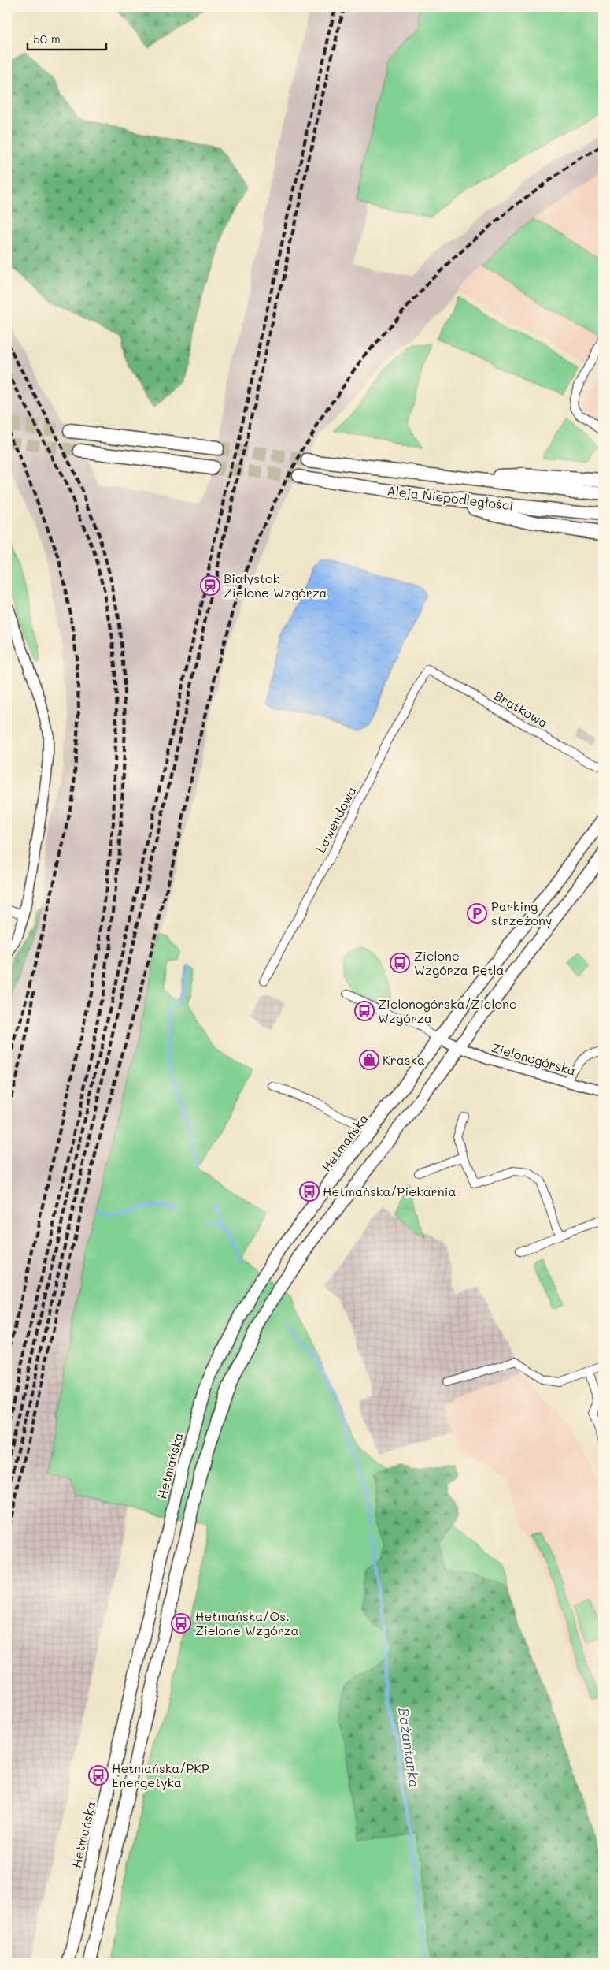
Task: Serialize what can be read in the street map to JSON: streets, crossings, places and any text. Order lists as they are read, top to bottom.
{
  "streets": {
    "main road": ["Aleja Niepodległości", "Hetmańska"],
    "street": ["Bratkowa", "Lawendowa", "Zielonogórska"]
  },
  "crossings": [
    ["Bratkowa", "Lawendowa"],
    ["Zielonogórska", "Hetmańska"]
  ],
  "water": ["Bażantarka"],
  "places": {
    "station": ["Białystok Zielone Wzgórza"],
    "parking": ["Parking strzeżony"],
    "bus stop": [
      "Zielone Wzgórza Pętla",
      "Zielonogórska/Zielone Wzgórza",
      "Hetmańska/Piekarnia",
      "Hetmańska/Os. Zielone Wzgórza",
      "Hetmańska/PKP Energetyka"
    ],
    "shop": ["Kraska"]
  },
  "scale_bar": "50 m"
}
